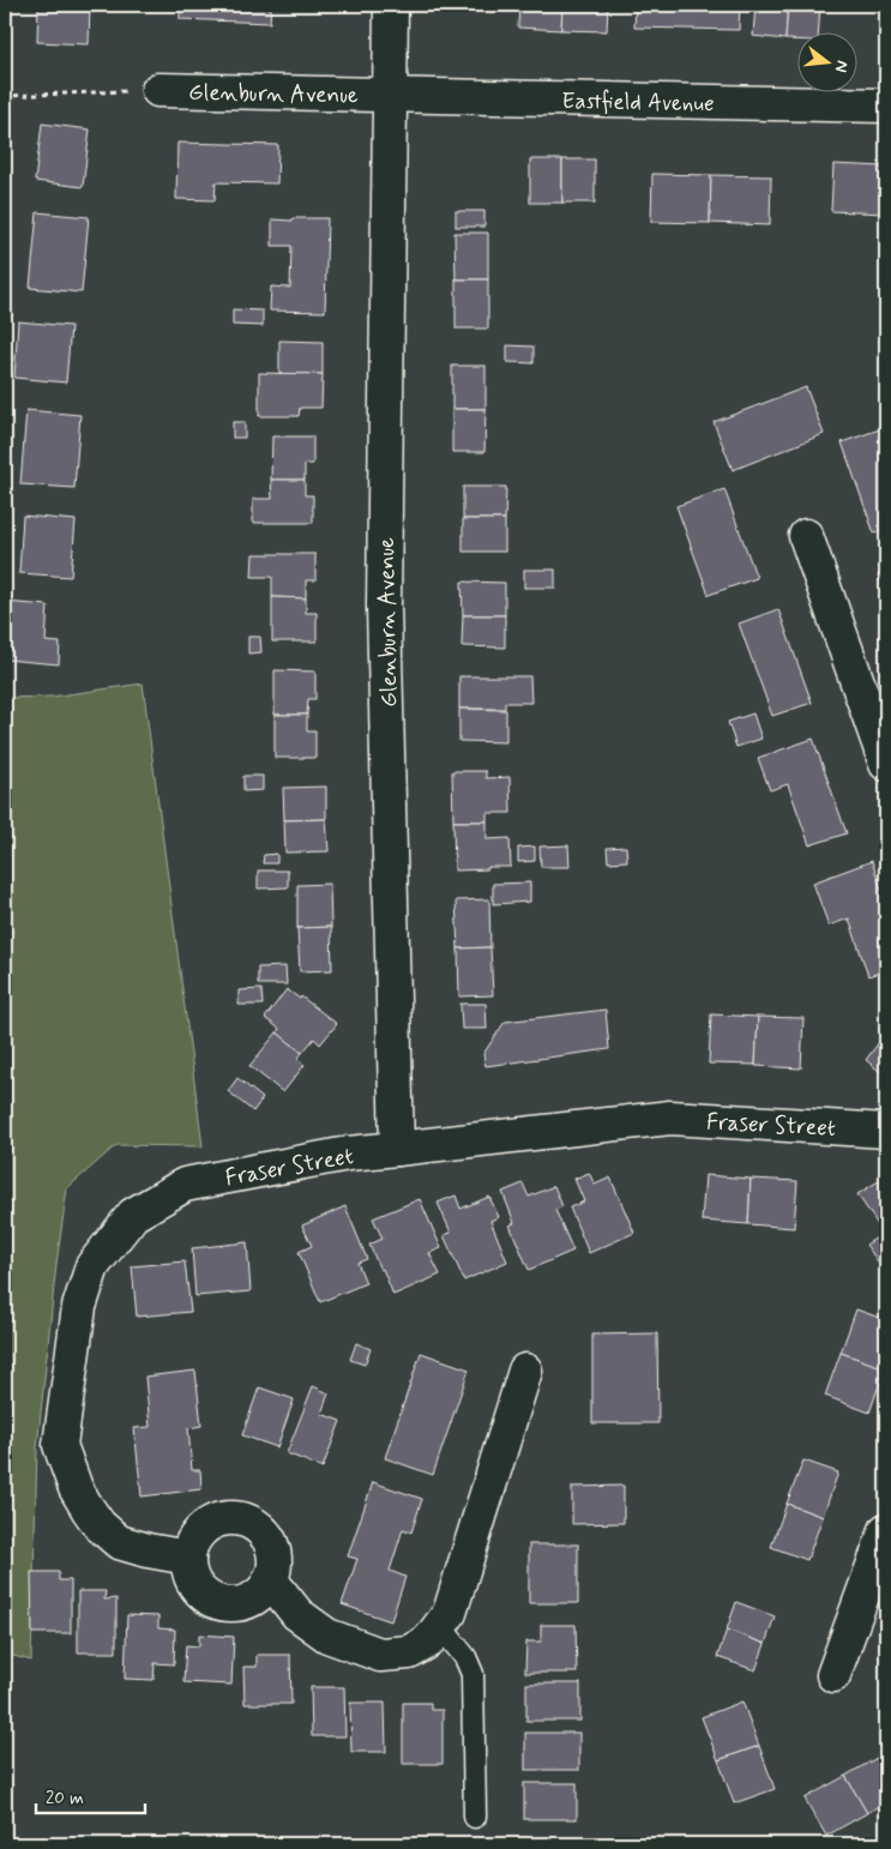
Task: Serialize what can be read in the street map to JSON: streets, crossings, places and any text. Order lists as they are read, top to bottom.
{
  "streets": {
    "street": ["Glenburn Avenue", "Eastfield Avenue", "Fraser Street"]
  },
  "crossings": [
    ["Glenburn Avenue", "Eastfield Avenue"],
    ["Glenburn Avenue", "Fraser Street"]
  ],
  "scale_bar": "20 m",
  "north": "right"
}
